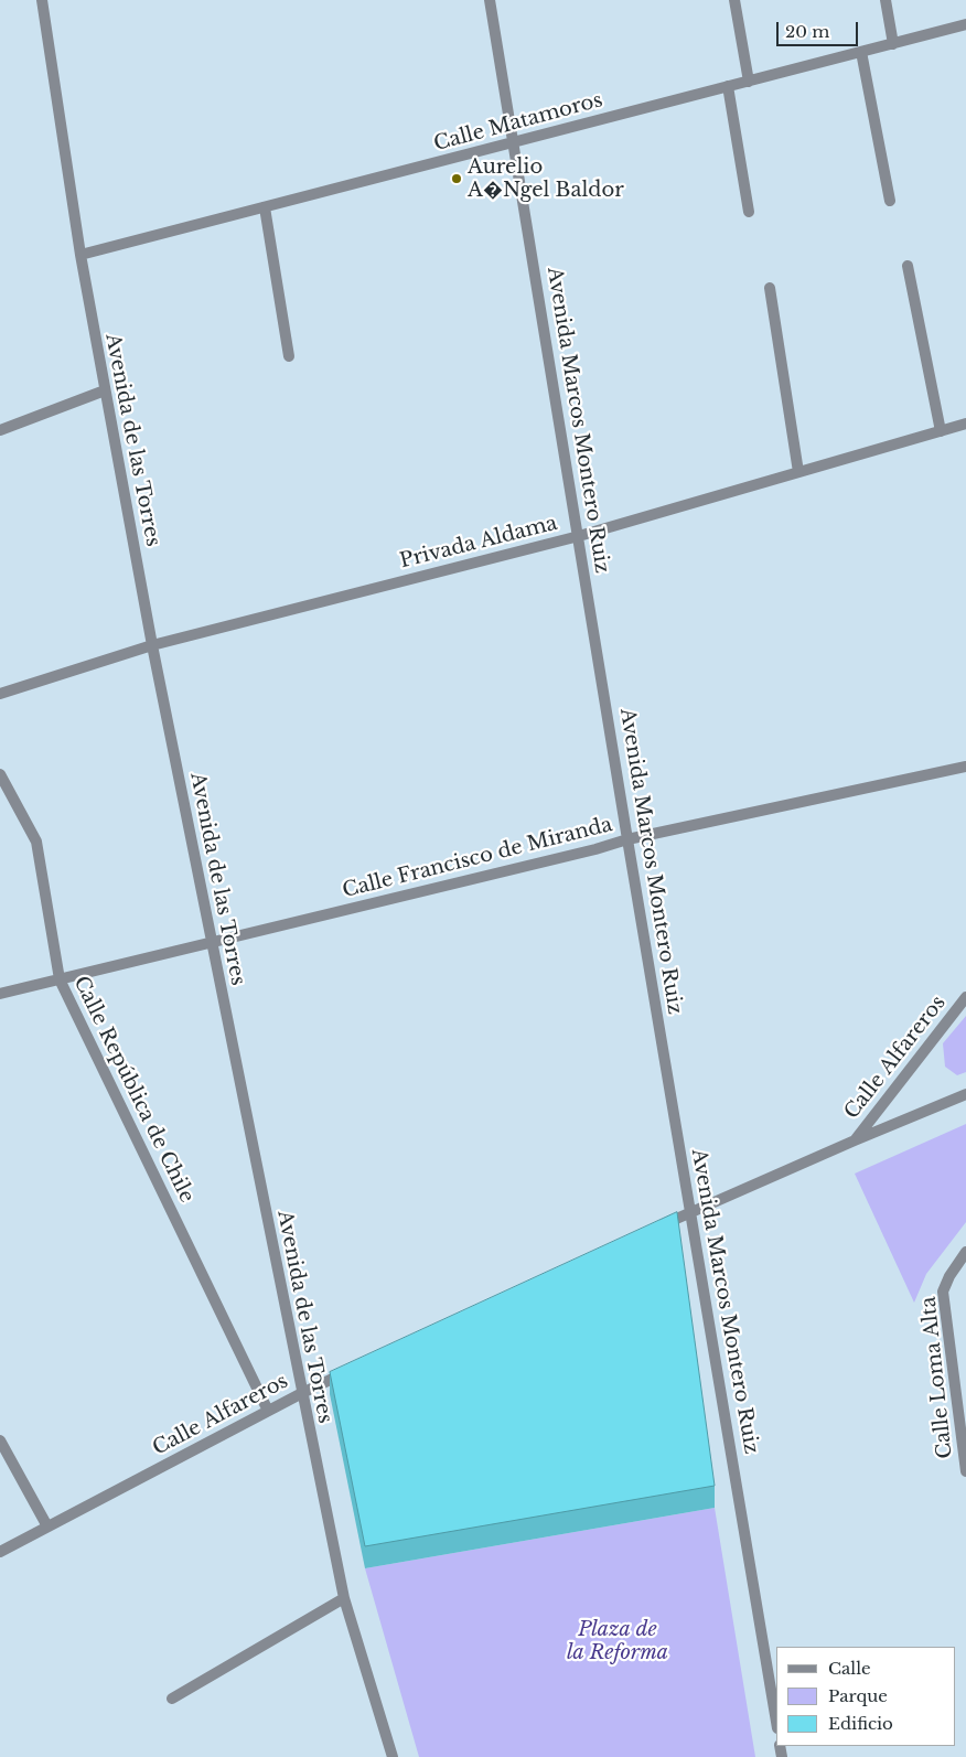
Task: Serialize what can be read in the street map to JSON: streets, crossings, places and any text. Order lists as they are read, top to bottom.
{
  "streets": {
    "street": [
      "Calle Matamoros",
      "Avenida Marcos Montero Ruiz",
      "Avenida de las Torres",
      "Privada Aldama",
      "Calle Francisco de Miranda",
      "Calle Alfareros",
      "Calle República de Chile",
      "Calle Loma Alta"
    ]
  },
  "crossings": [
    ["Calle Matamoros", "Avenida Marcos Montero Ruiz"],
    ["Calle Matamoros", "Avenida de las Torres"],
    ["Avenida Marcos Montero Ruiz", "Privada Aldama"],
    ["Avenida Marcos Montero Ruiz", "Calle Francisco de Miranda"],
    ["Avenida Marcos Montero Ruiz", "Calle Alfareros"],
    ["Avenida de las Torres", "Privada Aldama"],
    ["Avenida de las Torres", "Calle Francisco de Miranda"],
    ["Avenida de las Torres", "Calle Alfareros"],
    ["Calle Francisco de Miranda", "Calle República de Chile"],
    ["Calle Alfareros", "Calle República de Chile"]
  ],
  "parks": ["Plaza de la Reforma"],
  "places": ["Aurelio A�Ngel Baldor"],
  "legend": ["Calle", "Parque", "Edificio"],
  "scale_bar": "20 m"
}
